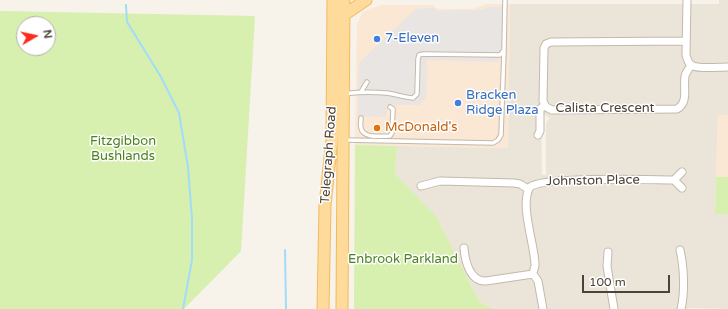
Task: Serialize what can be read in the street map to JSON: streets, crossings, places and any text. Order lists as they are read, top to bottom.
{
  "streets": {
    "main road": ["Telegraph Road"],
    "street": ["Calista Crescent", "Johnston Place"]
  },
  "parks": ["Fitzgibbon Bushlands", "Enbrook Parkland"],
  "places": ["7-Eleven", "Bracken Ridge Plaza", "McDonald's"],
  "scale_bar": "100 m",
  "north": "right"
}
